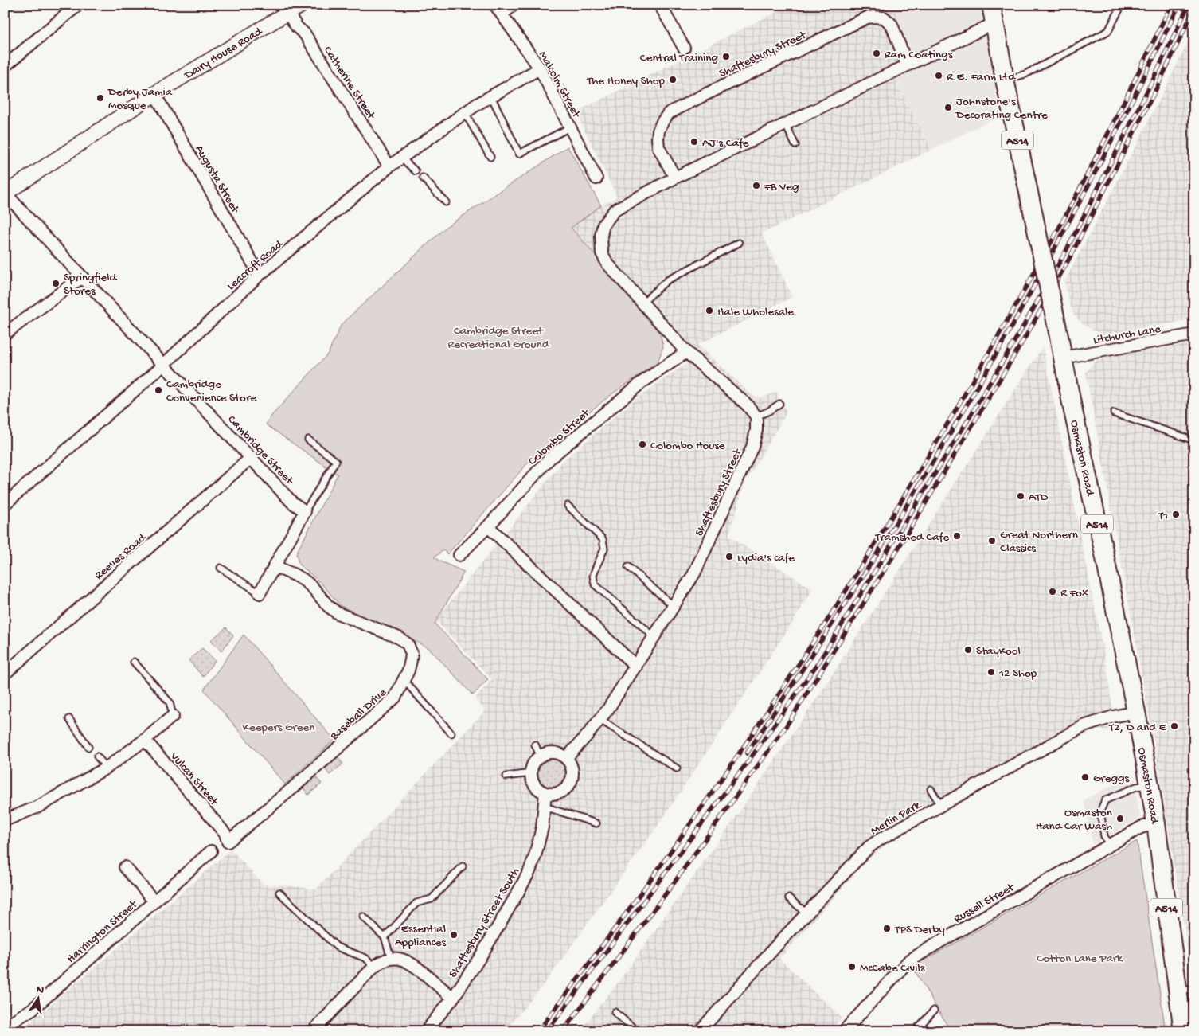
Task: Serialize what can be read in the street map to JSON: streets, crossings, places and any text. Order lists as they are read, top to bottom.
{
  "streets": {
    "main road": ["A514", "Osmaston Road"],
    "street": [
      "Dairy House Road",
      "Shaftesbury Street",
      "Catherine Street",
      "Malcolm Street",
      "Augusta Street",
      "Leacroft Road",
      "Litchurch Lane",
      "Colombo Street",
      "Cambridge Street",
      "Reeves Road",
      "Baseball Drive",
      "Vulcan Street",
      "Merlin Park",
      "Russell Street",
      "Shaftesbury Street South",
      "Harrington Street"
    ]
  },
  "crossings": [
    ["Dairy House Road", "Catherine Street"],
    ["Dairy House Road", "Augusta Street"],
    ["Dairy House Road", "Cambridge Street"],
    ["Shaftesbury Street", "Shaftesbury Street South"],
    ["Catherine Street", "Leacroft Road"],
    ["Malcolm Street", "Leacroft Road"],
    ["Augusta Street", "Leacroft Road"],
    ["Leacroft Road", "Cambridge Street"],
    ["Litchurch Lane", "Osmaston Road"],
    ["Cambridge Street", "Reeves Road"],
    ["Osmaston Road", "Merlin Park"],
    ["Osmaston Road", "Russell Street"],
    ["Baseball Drive", "Vulcan Street"]
  ],
  "parks": ["Cambridge Street Recreational Ground", "Keepers Green", "Cotton Lane Park"],
  "places": [
    "Ram Coatings",
    "Central Training",
    "R.E. Farm Ltd",
    "The Honey Shop",
    "Derby Jamia Mosque",
    "Johnstone's Decorating Centre",
    "AJ's Cafe",
    "FB Veg",
    "Springfield Stores",
    "Hale Wholesale",
    "Cambridge Convenience Store",
    "Colombo House",
    "ATD",
    "T1",
    "Tramshed Cafe",
    "Great Northern Classics",
    "Lydia's cafe",
    "R Fox",
    "StayKool",
    "12 Shop",
    "T2, D and E",
    "Greggs",
    "Osmaston Hand Car Wash",
    "TPS Derby",
    "Essential Appliances",
    "McCabe Civils"
  ],
  "north": "top"
}
